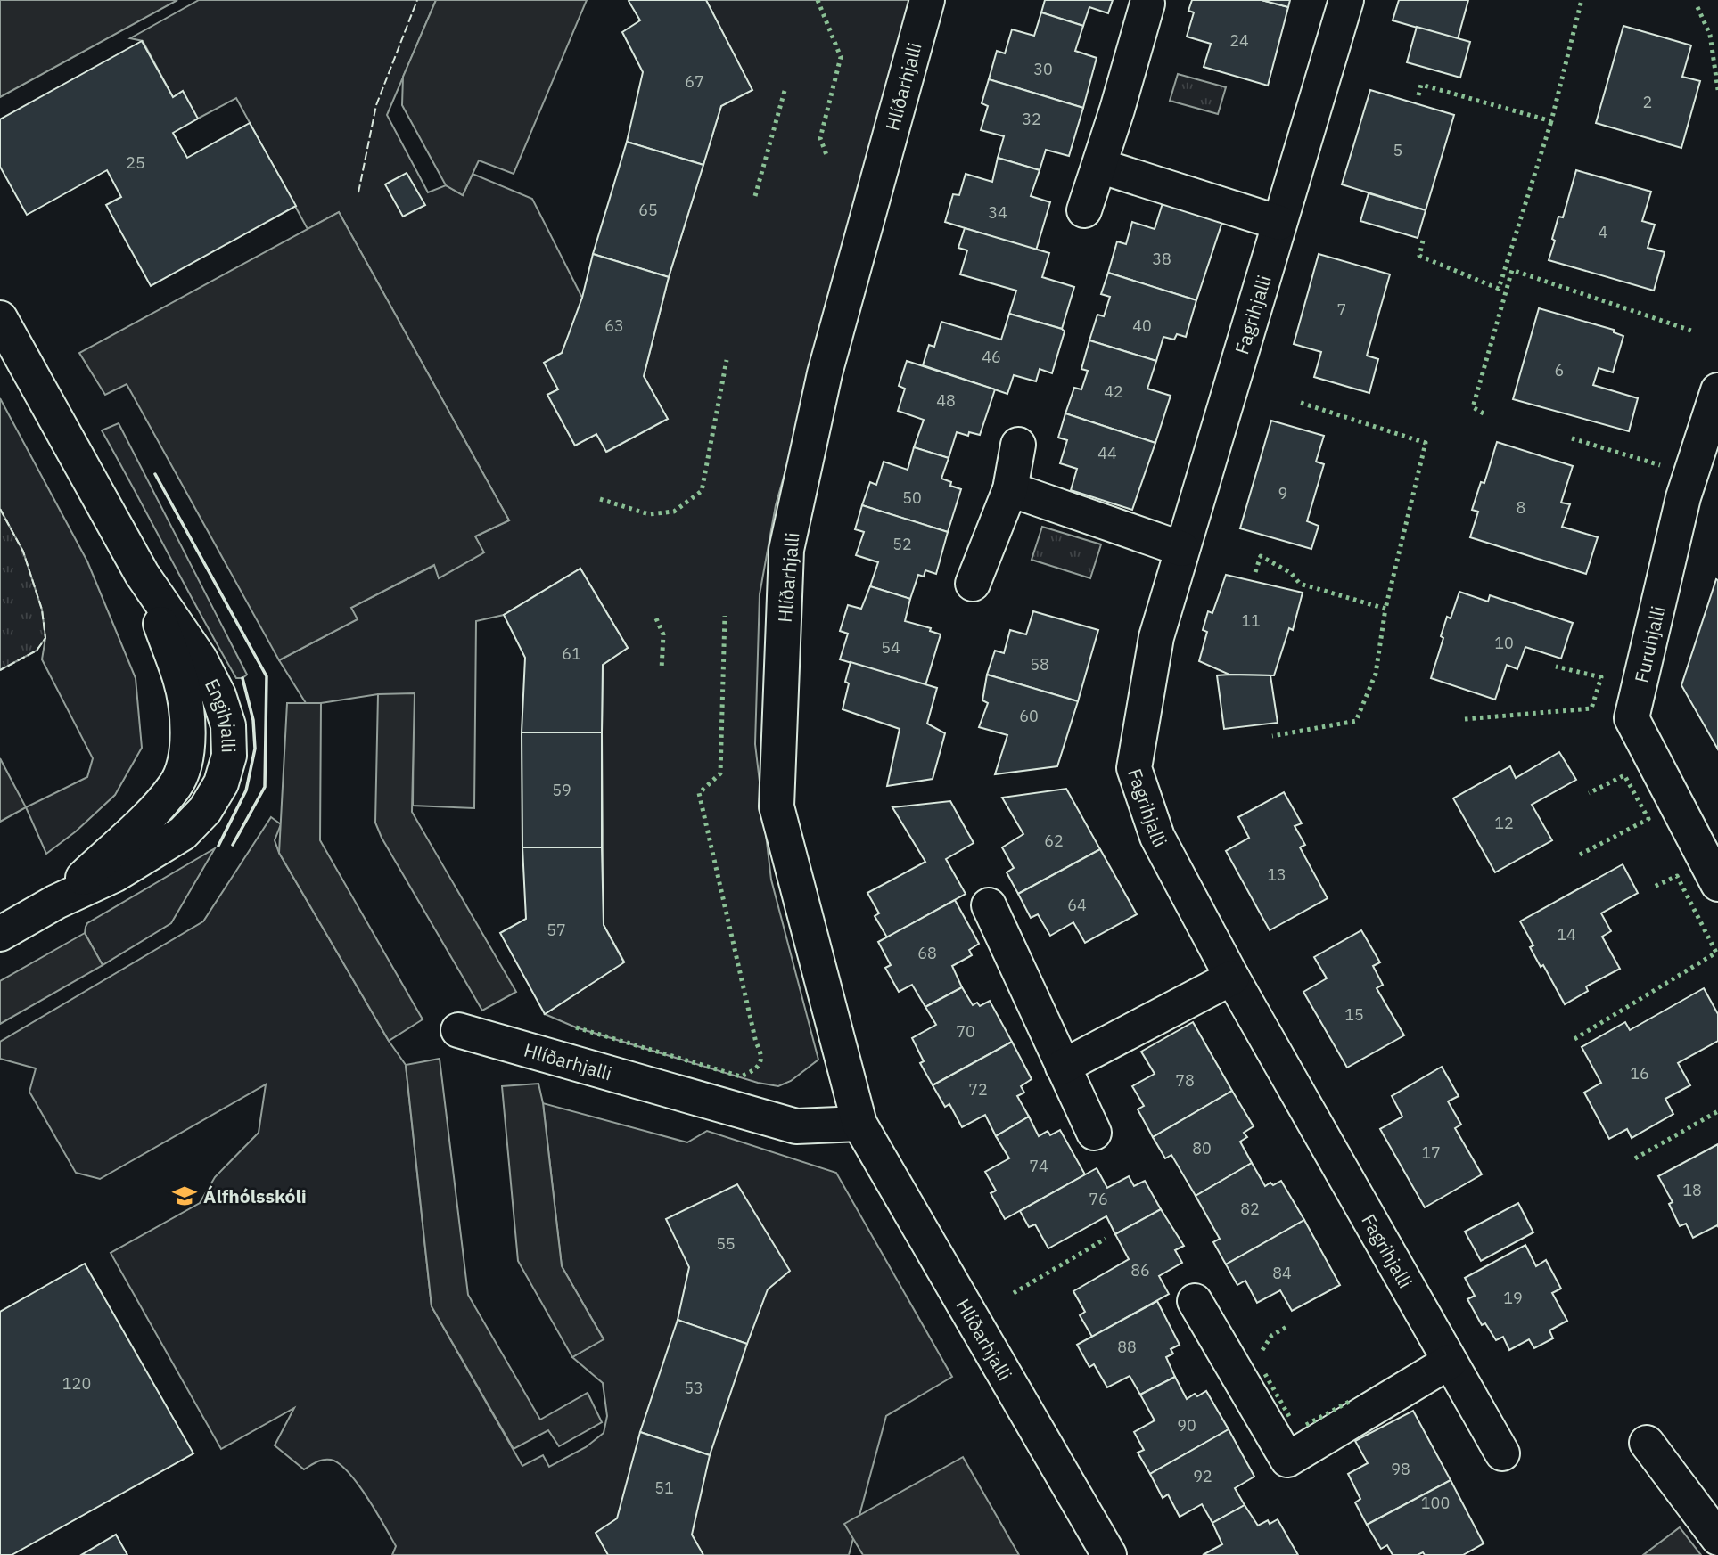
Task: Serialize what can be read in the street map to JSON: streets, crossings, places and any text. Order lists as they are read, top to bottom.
{
  "streets": {
    "street": [
      "Hlíðarhjalli",
      "Fagrihjalli",
      "Furuhjalli",
      "Engihjalli"
    ]
  },
  "places": {
    "school or university": ["Álfhólsskóli"]
  },
  "house_numbers": [
    "24",
    "30",
    "67",
    "2",
    "32",
    "5",
    "25",
    "65",
    "34",
    "4",
    "38",
    "7",
    "63",
    "40",
    "46",
    "6",
    "42",
    "48",
    "44",
    "9",
    "50",
    "8",
    "52",
    "11",
    "10",
    "54",
    "61",
    "58",
    "60",
    "59",
    "12",
    "62",
    "13",
    "64",
    "57",
    "14",
    "68",
    "15",
    "70",
    "16",
    "78",
    "72",
    "80",
    "17",
    "74",
    "18",
    "76",
    "82",
    "55",
    "86",
    "84",
    "19",
    "88",
    "120",
    "53",
    "90",
    "98",
    "92",
    "51",
    "100"
  ]
}
